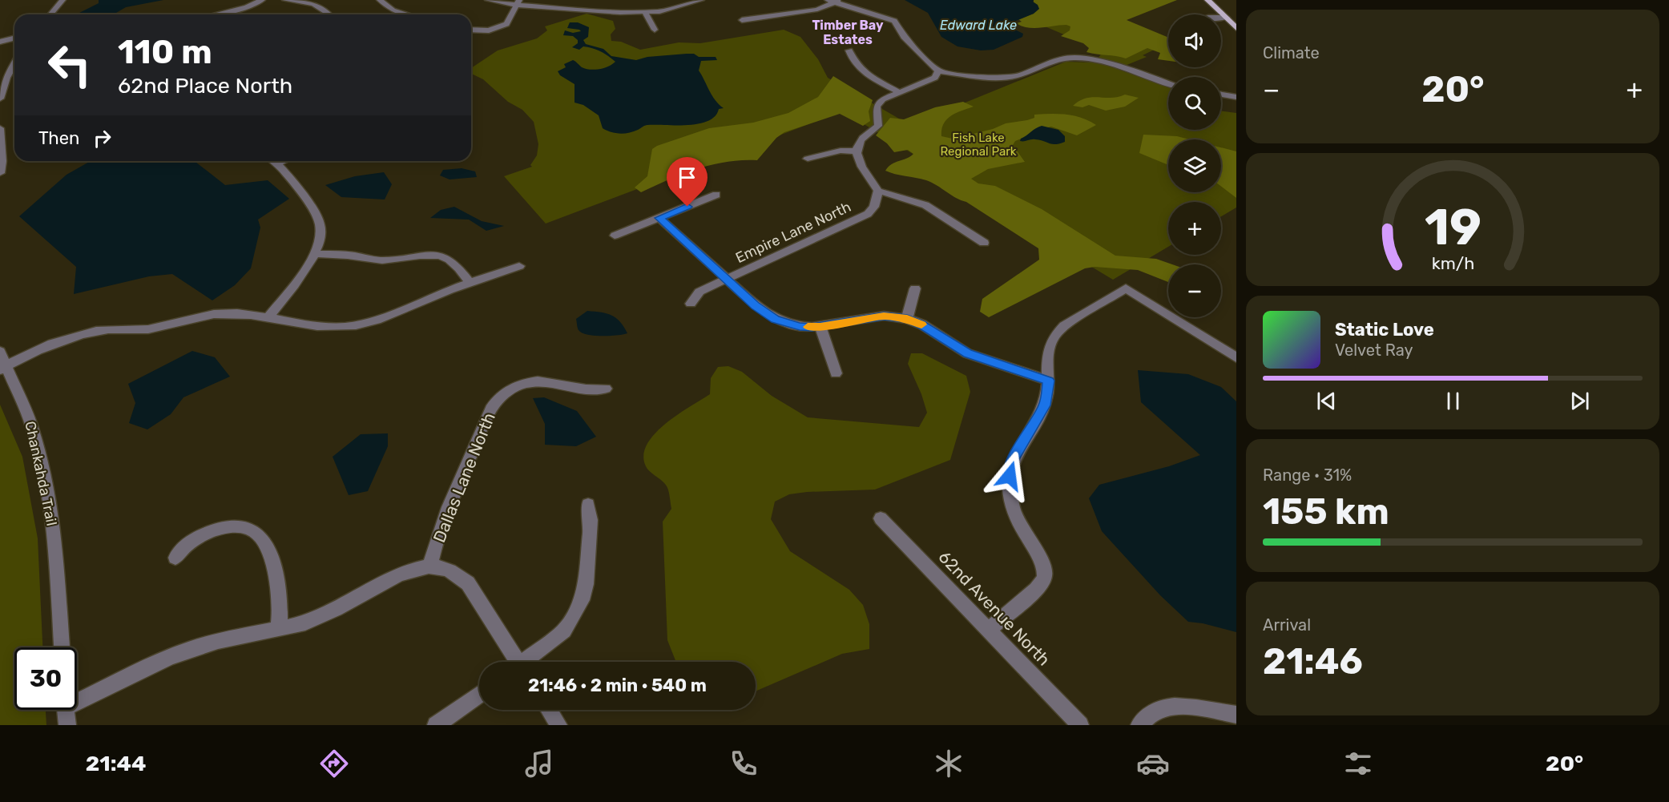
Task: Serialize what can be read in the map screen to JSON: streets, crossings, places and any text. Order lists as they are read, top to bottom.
{
  "streets": {
    "street": [
      "Empire Lane North",
      "Chankahda Trail",
      "Dallas Lane North",
      "62nd Avenue North"
    ]
  },
  "districts": ["Timber Bay Estates"],
  "water": ["Edward Lake"],
  "parks": ["Fish Lake Regional Park"],
  "page": {
    "tile": [
      "Climate",
      ["Range · 31%", "155 km"],
      ["Arrival", "21:46"]
    ],
    "map_buttons": ["+", "−"],
    "turn": ["110 m", "62nd Place North"],
    "heat": ["−", "20°", "+"],
    "then": "Then",
    "song": ["Static Love", "Velvet Ray"],
    "limit": "30",
    "trip": "21:46 · 2 min · 540 m",
    "tabs": ["21:44", "20°"],
    "gauge": ["19", "km/h"]
  }
}
